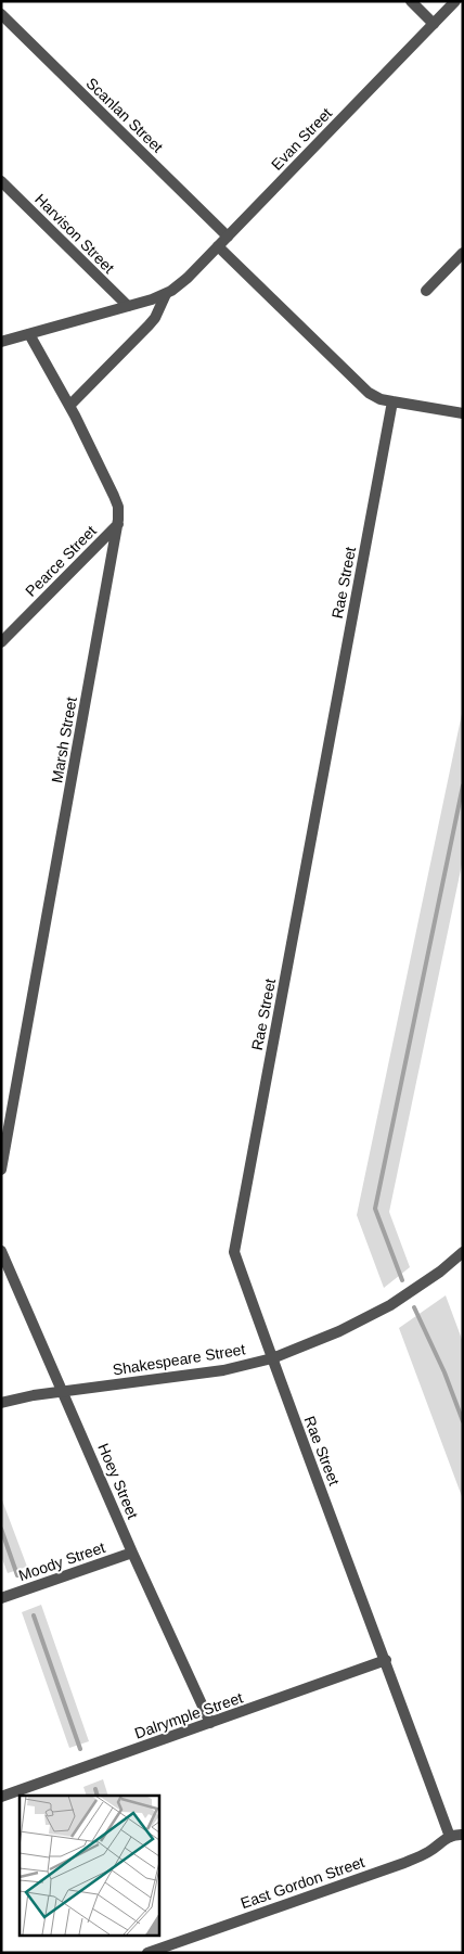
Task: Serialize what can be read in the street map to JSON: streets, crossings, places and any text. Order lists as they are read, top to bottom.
{
  "streets": {
    "street": [
      "Scanlan Street",
      "Evan Street",
      "Harvison Street",
      "Pearce Street",
      "Rae Street",
      "Marsh Street",
      "Shakespeare Street",
      "Hoey Street",
      "Moody Street",
      "Dalrymple Street",
      "East Gordon Street"
    ]
  },
  "crossings": [
    ["Scanlan Street", "Evan Street"],
    ["Evan Street", "Harvison Street"],
    ["Evan Street", "Marsh Street"],
    ["Pearce Street", "Marsh Street"],
    ["Rae Street", "Shakespeare Street"],
    ["Rae Street", "Dalrymple Street"],
    ["Rae Street", "East Gordon Street"],
    ["Shakespeare Street", "Hoey Street"],
    ["Hoey Street", "Moody Street"],
    ["Hoey Street", "Dalrymple Street"]
  ]
}
